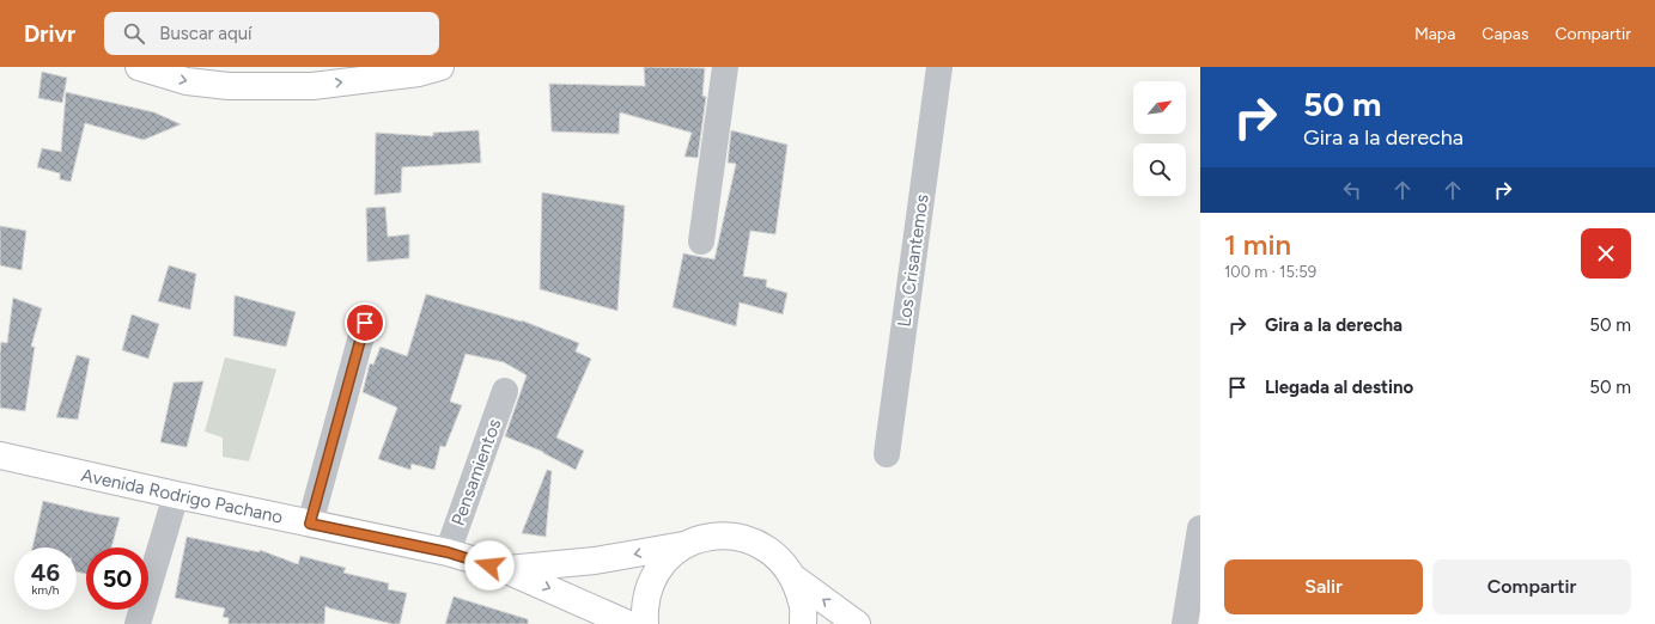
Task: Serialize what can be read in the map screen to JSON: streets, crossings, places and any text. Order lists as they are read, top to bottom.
{
  "streets": {
    "main road": ["Avenida Rodrigo Pachano"],
    "street": ["Los Crisantemos", "Pensamientos"]
  },
  "crossings": [
    ["Pensamientos", "Avenida Rodrigo Pachano"]
  ],
  "north": "top right",
  "page": {
    "header": "Drivr",
    "search": "Buscar aquí",
    "nav": ["Mapa", "Capas", "Compartir"],
    "turn": ["50 m", "Gira a la derecha"],
    "heading": ["1 min", "100 m · 15:59"],
    "list": [
      {
        "name": "Gira a la derecha",
        "value": "50 m"
      },
      {
        "name": "Llegada al destino",
        "value": "50 m"
      }
    ],
    "speed": "46 km/h",
    "limit": "50",
    "buttons": ["Salir", "Compartir"]
  }
}
